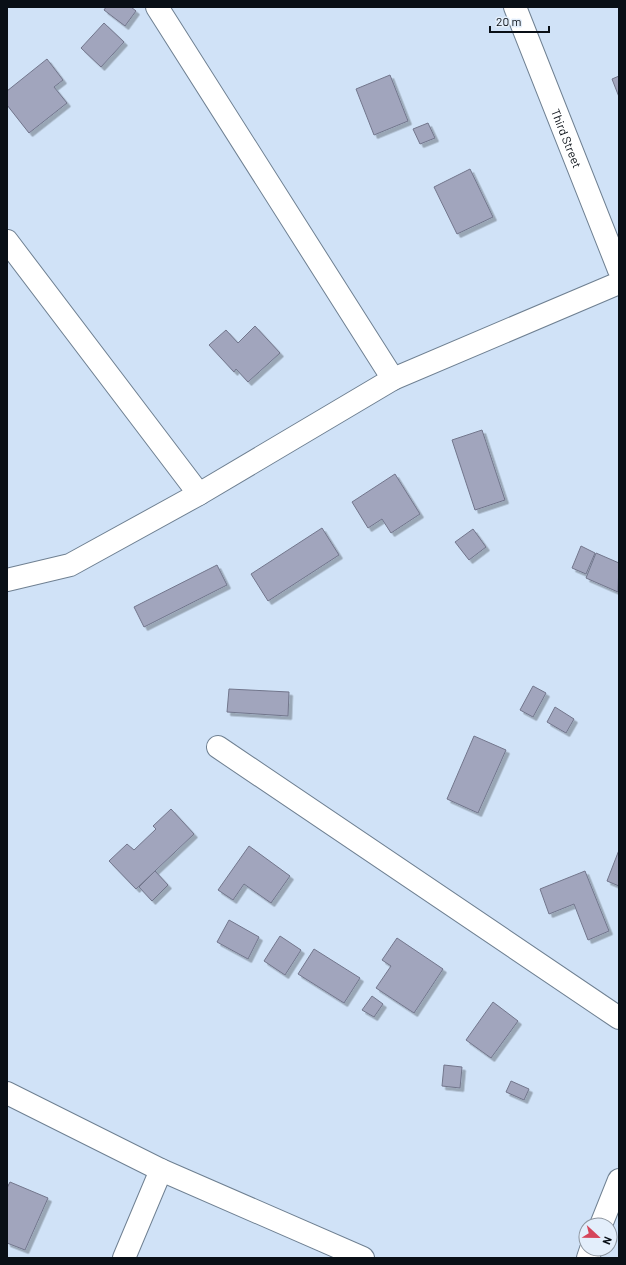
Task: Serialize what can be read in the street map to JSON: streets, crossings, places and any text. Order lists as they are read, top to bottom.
{
  "streets": {
    "street": ["Third Street"]
  },
  "scale_bar": "20 m",
  "north": "right"
}
